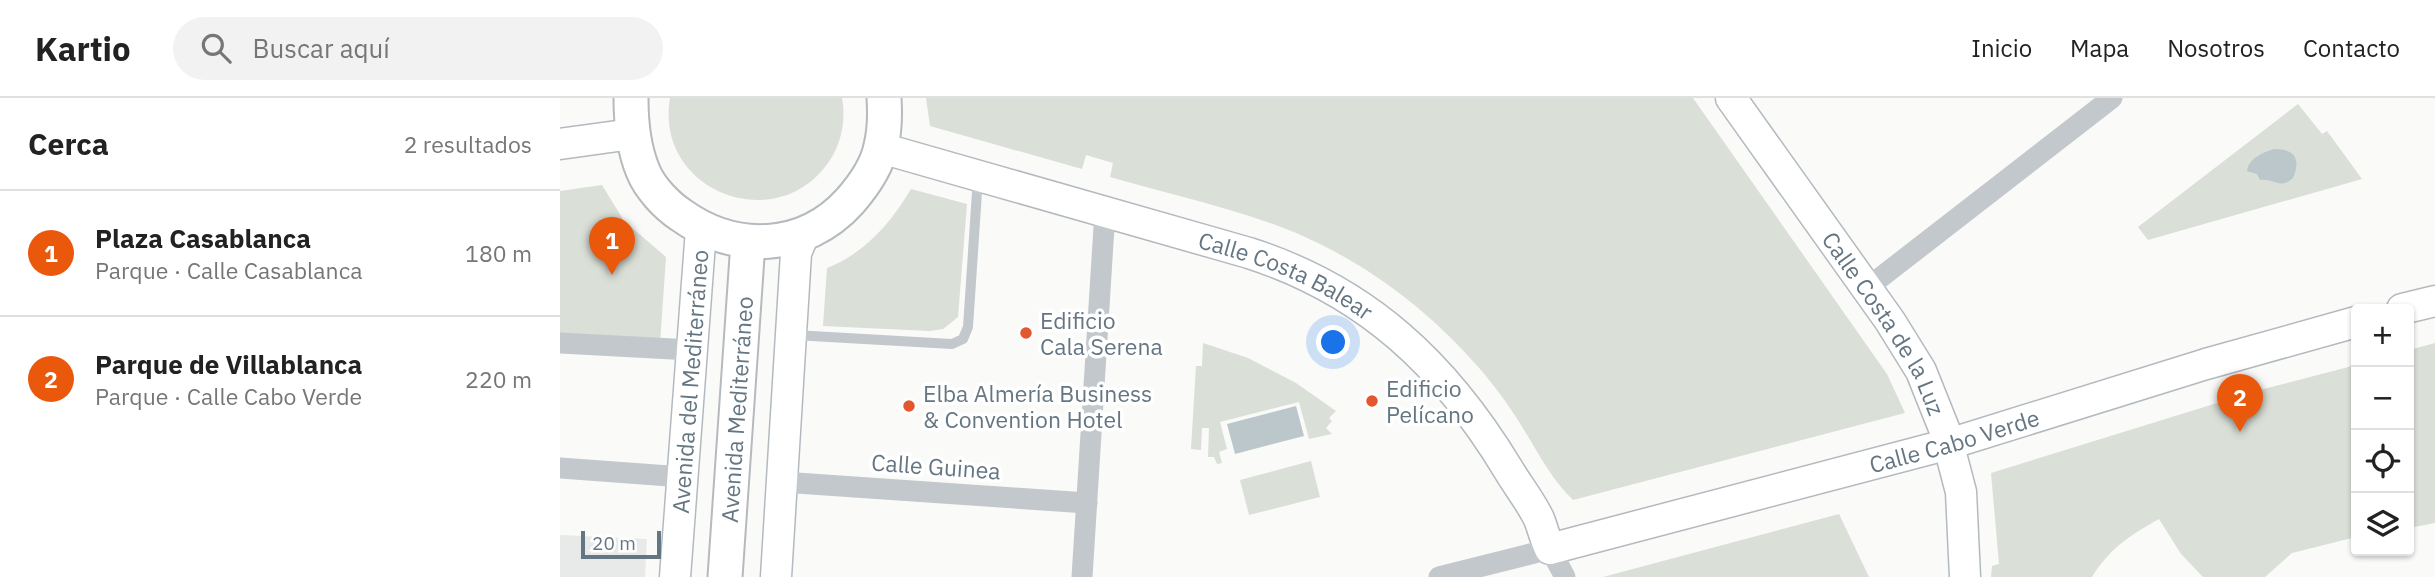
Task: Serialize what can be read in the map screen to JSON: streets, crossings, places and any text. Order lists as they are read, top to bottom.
{
  "streets": {
    "main road": ["Avenida Mediterráneo"],
    "street": [
      "Calle Costa Balear",
      "Calle Costa de la Luz",
      "Avenida del Mediterráneo",
      "Calle Cabo Verde",
      "Calle Guinea"
    ]
  },
  "crossings": [
    ["Calle Costa Balear", "Calle Cabo Verde"],
    ["Calle Costa de la Luz", "Calle Cabo Verde"]
  ],
  "places": ["Edificio Cala Serena", "Edificio Pelícano", "Elba Almería Business & Convention Hotel"],
  "scale_bar": "20 m",
  "page": {
    "header": "Kartio",
    "search": "Buscar aquí",
    "nav": [
      "Inicio",
      "Mapa",
      "Nosotros",
      "Contacto"
    ],
    "heading": ["Cerca", "2 resultados"],
    "list": [
      {
        "mark": "1",
        "name": "Plaza Casablanca",
        "note": "Parque · Calle Casablanca",
        "value": "180 m"
      },
      {
        "mark": "2",
        "name": "Parque de Villablanca",
        "note": "Parque · Calle Cabo Verde",
        "value": "220 m"
      }
    ],
    "pins": ["1", "2"],
    "map_buttons": ["+", "−"],
    "scale": "20 m"
  }
}
